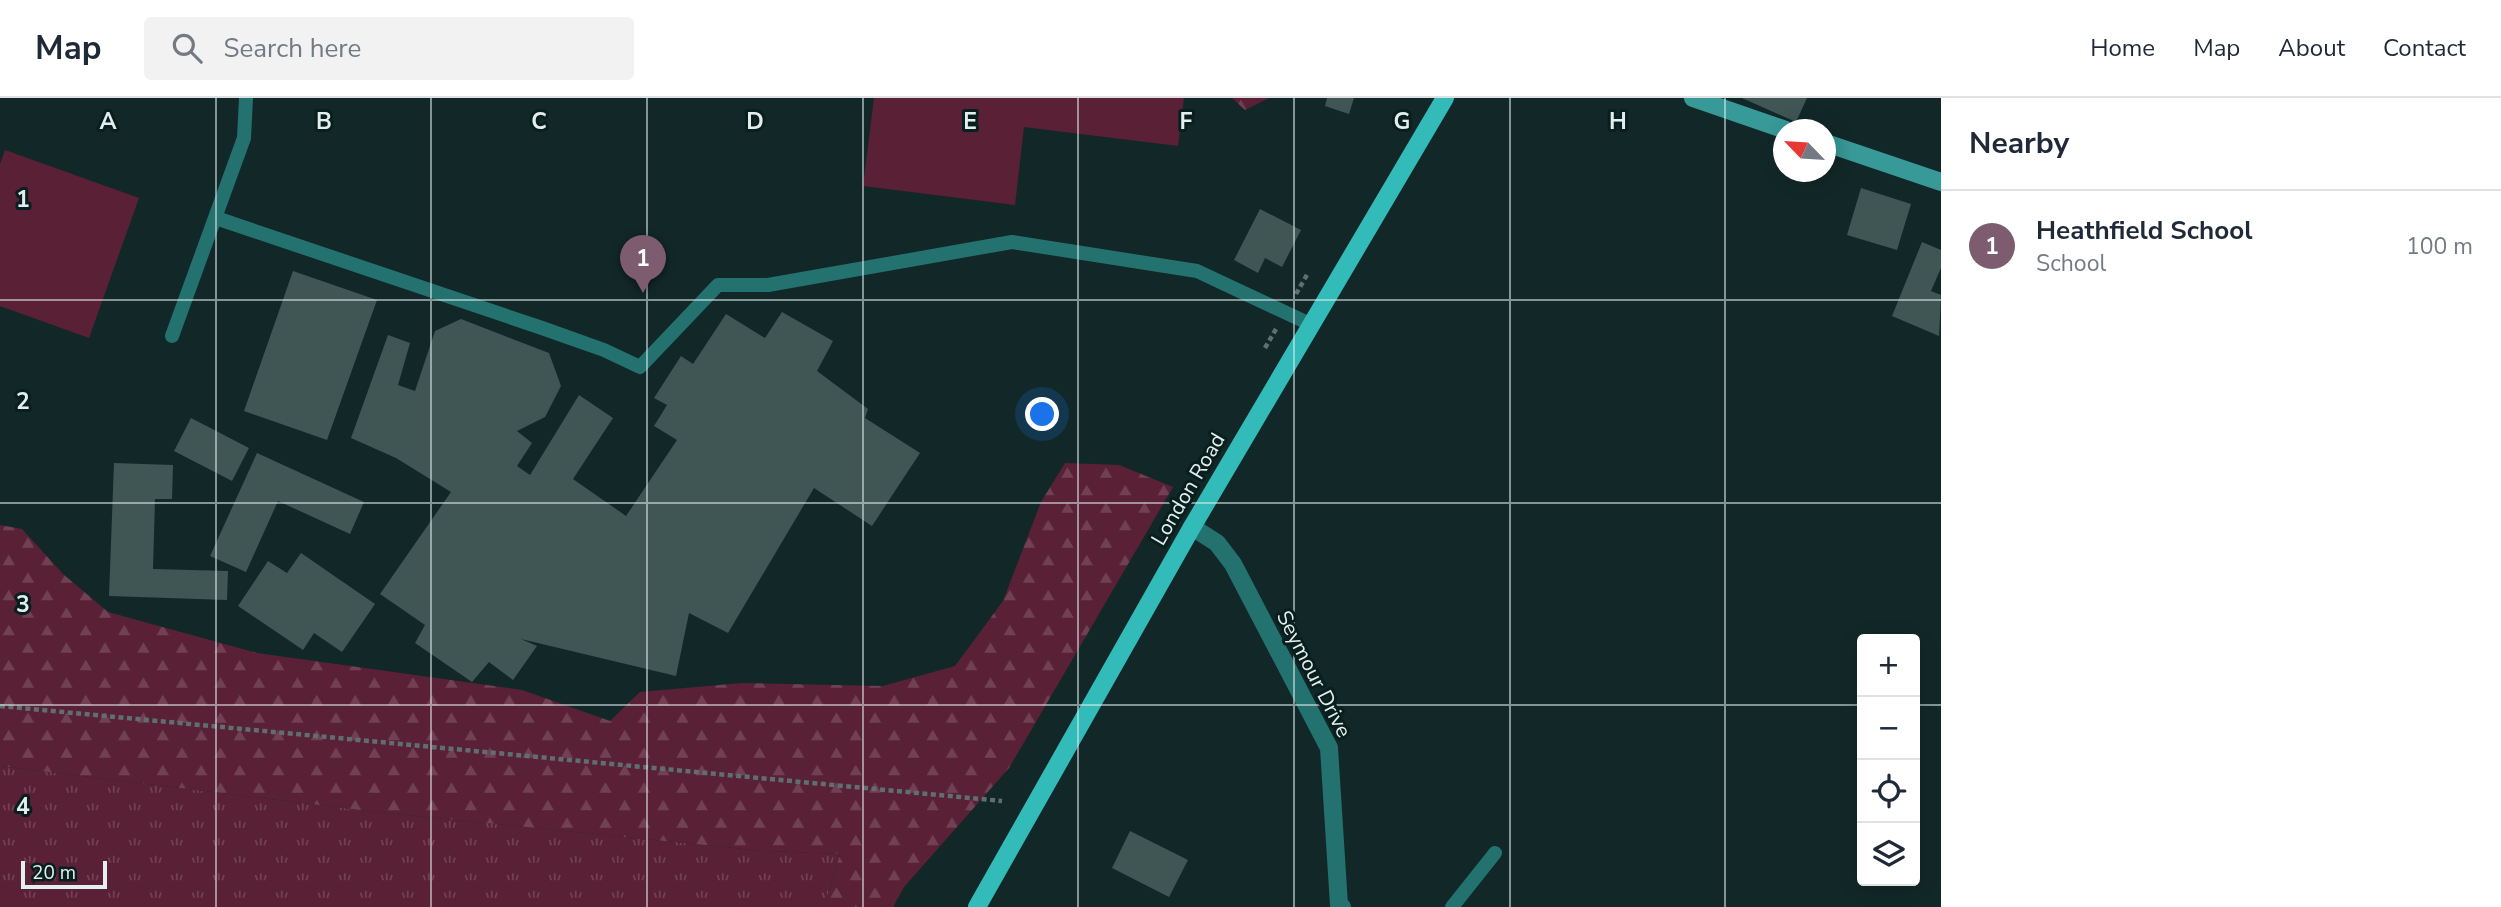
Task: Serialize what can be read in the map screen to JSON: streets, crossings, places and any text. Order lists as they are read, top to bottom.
{
  "streets": {
    "main road": ["London Road"],
    "street": ["Seymour Drive"]
  },
  "crossings": [
    ["London Road", "Seymour Drive"]
  ],
  "scale_bar": "20 m",
  "north": "top left",
  "page": {
    "header": "Map",
    "search": "Search here",
    "nav": [
      "Home",
      "Map",
      "About",
      "Contact"
    ],
    "heading": "Nearby",
    "list": [
      {
        "mark": "1",
        "name": "Heathfield School",
        "note": "School",
        "value": "100 m"
      }
    ],
    "pins": "1",
    "map_buttons": ["+", "−"],
    "scale": "20 m"
  },
  "grid": {
    "columns": [
      "A",
      "B",
      "C",
      "D",
      "E",
      "F",
      "G",
      "H"
    ],
    "rows": [
      "1",
      "2",
      "3",
      "4"
    ]
  }
}
